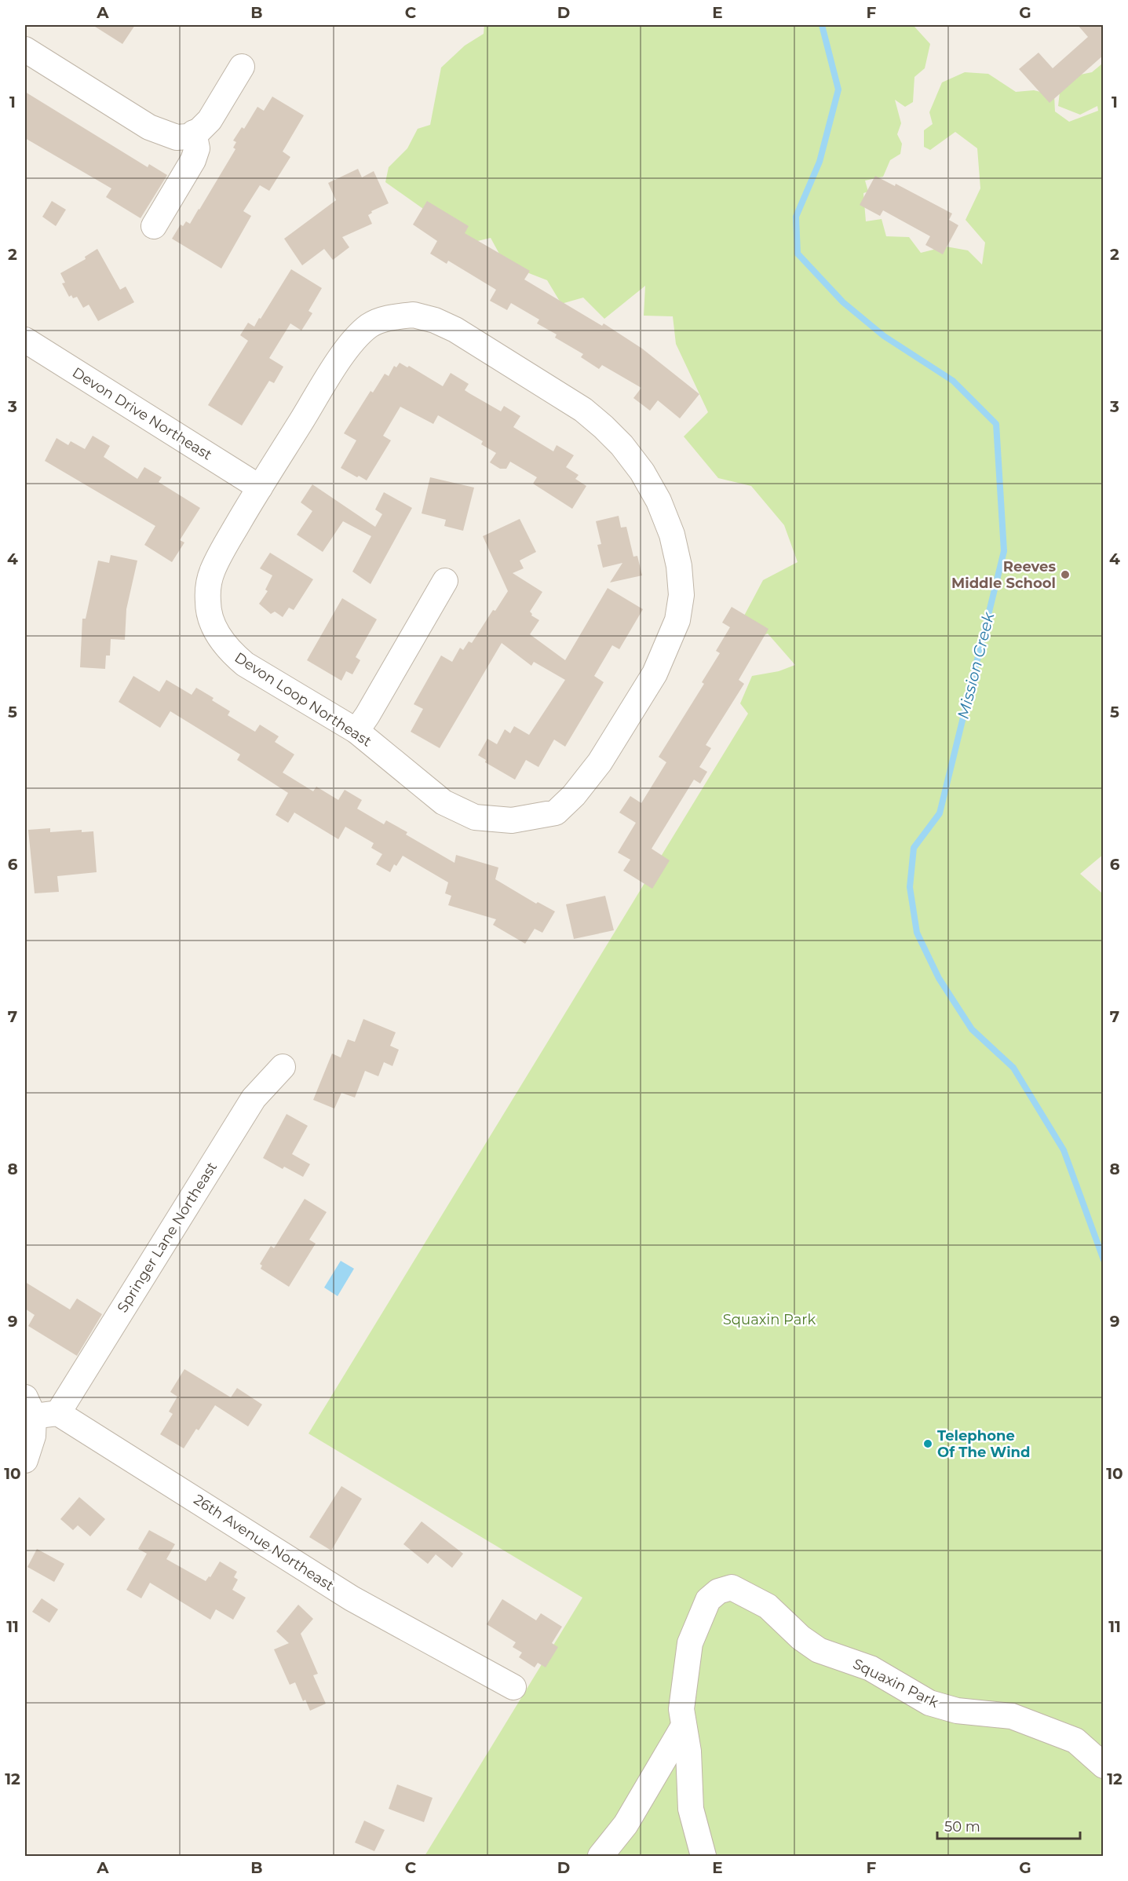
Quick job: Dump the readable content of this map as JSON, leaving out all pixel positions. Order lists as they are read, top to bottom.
{
  "streets": {
    "street": [
      "Devon Drive Northeast",
      "Devon Loop Northeast",
      "Springer Lane Northeast",
      "26th Avenue Northeast",
      "Squaxin Park"
    ]
  },
  "crossings": [
    ["Devon Drive Northeast", "Devon Loop Northeast"],
    ["Springer Lane Northeast", "26th Avenue Northeast"]
  ],
  "water": ["Mission Creek"],
  "parks": ["Squaxin Park"],
  "places": ["Reeves Middle School", "Telephone Of The Wind"],
  "scale_bar": "50 m",
  "grid": {
    "columns": [
      "A",
      "B",
      "C",
      "D",
      "E",
      "F",
      "G"
    ],
    "rows": [
      "1",
      "2",
      "3",
      "4",
      "5",
      "6",
      "7",
      "8",
      "9",
      "10",
      "11",
      "12"
    ]
  }
}
